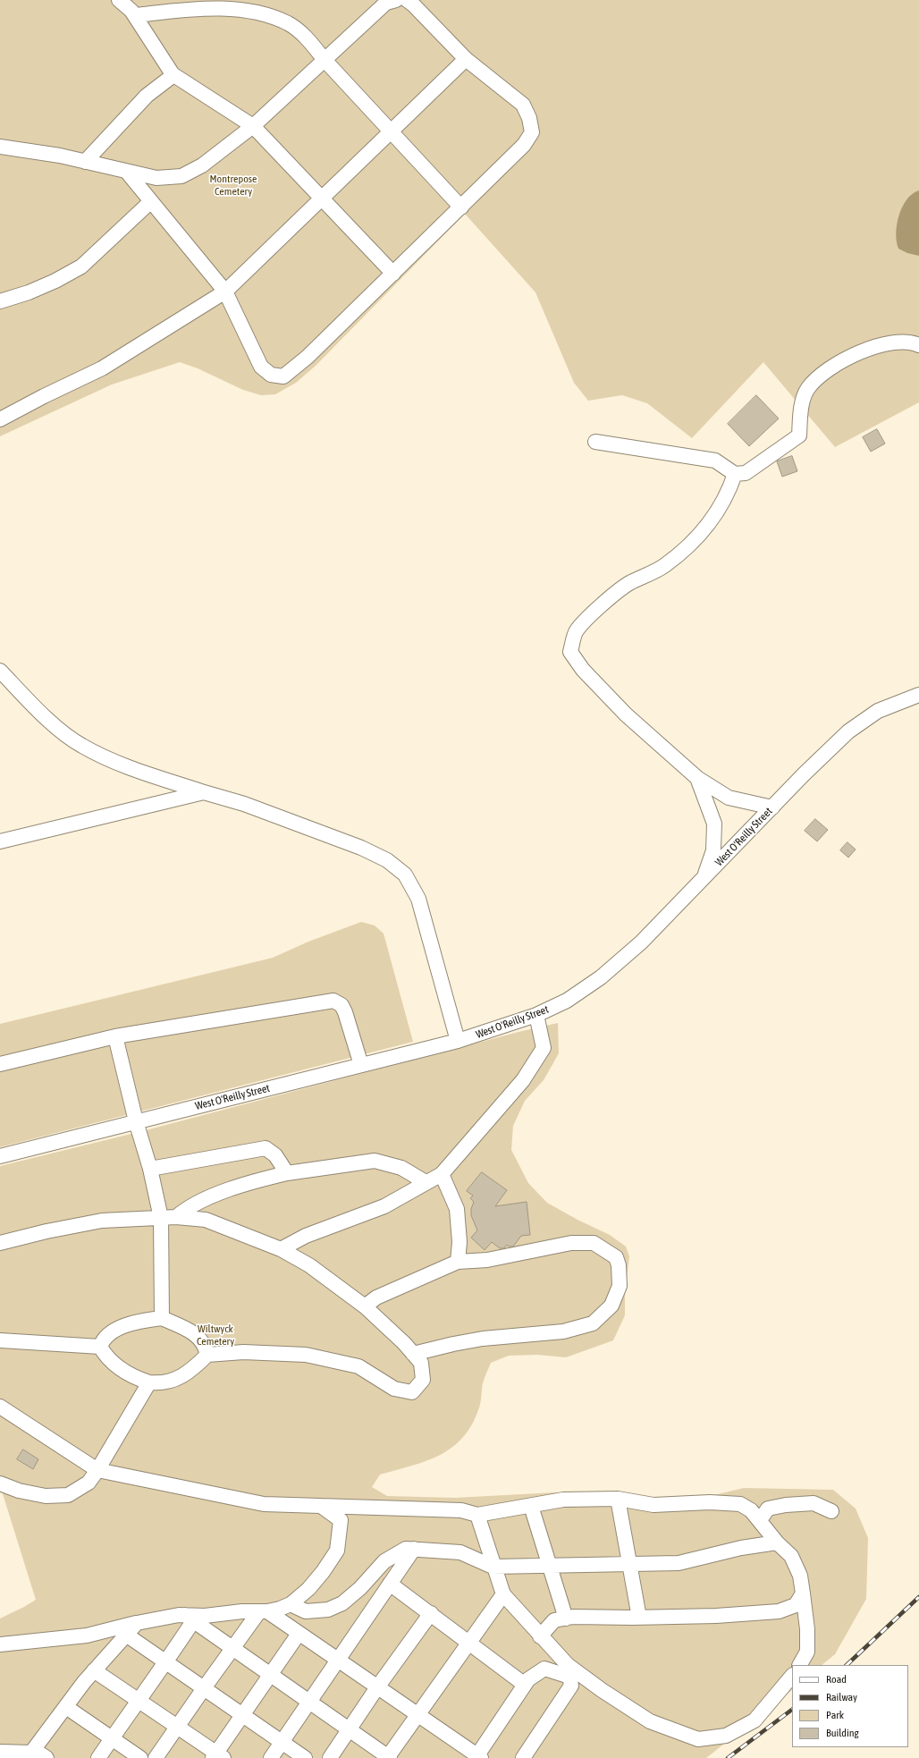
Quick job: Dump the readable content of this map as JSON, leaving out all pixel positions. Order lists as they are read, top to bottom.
{
  "streets": {
    "street": ["West O'Reilly Street"]
  },
  "parks": ["Montrepose Cemetery", "Wiltwyck Cemetery"],
  "legend": [
    "Road",
    "Railway",
    "Park",
    "Building"
  ]
}
